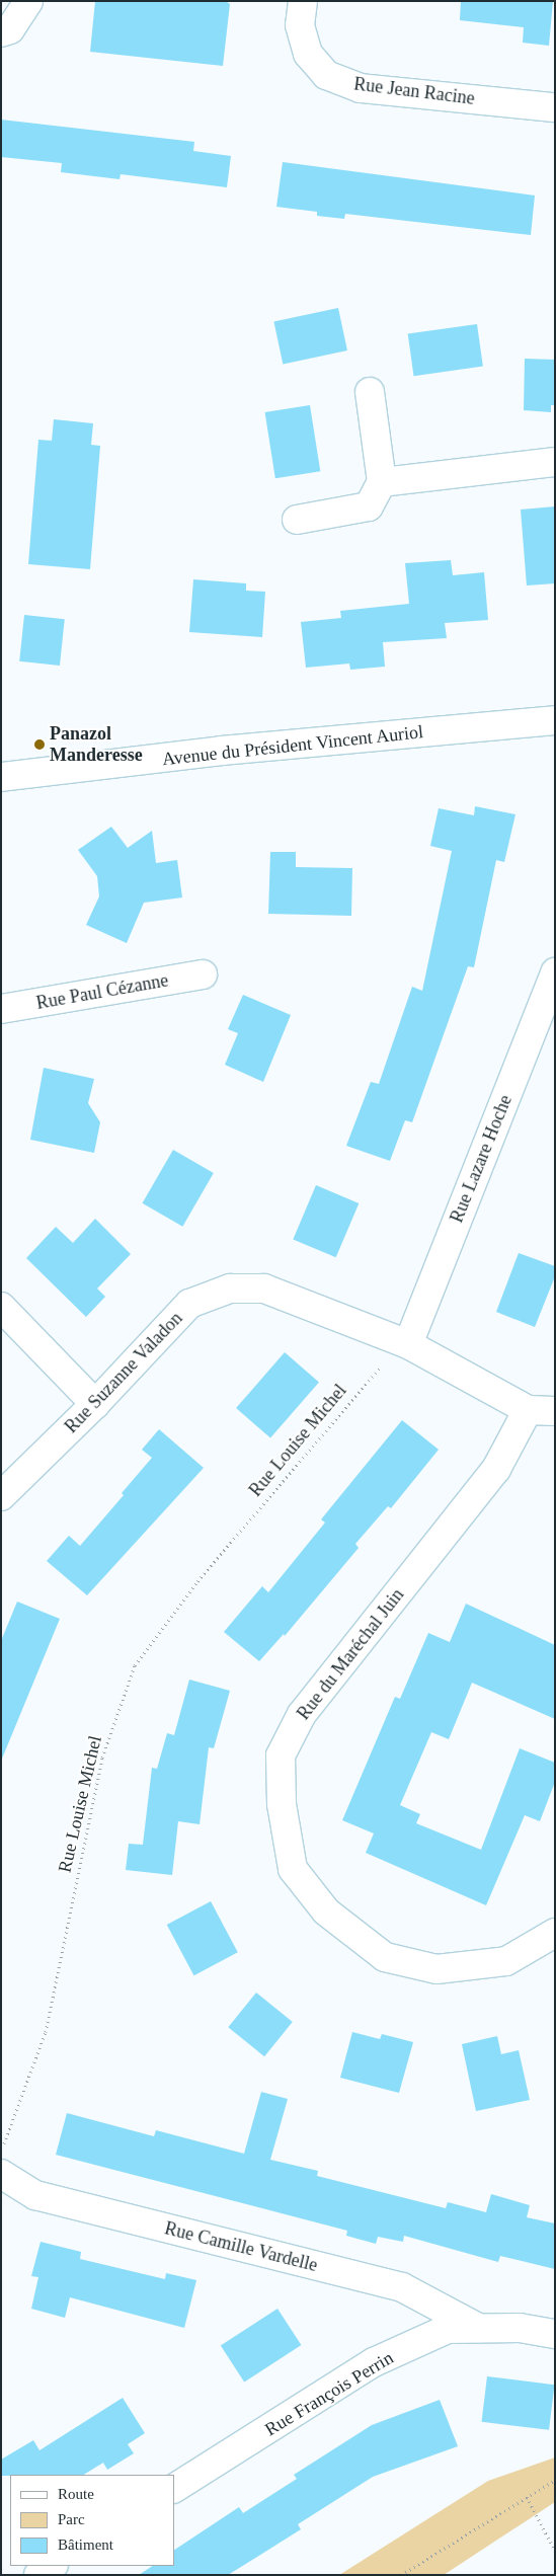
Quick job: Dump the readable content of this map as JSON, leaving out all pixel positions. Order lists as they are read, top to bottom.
{
  "streets": {
    "street": [
      "Rue Jean Racine",
      "Avenue du Président Vincent Auriol",
      "Rue Paul Cézanne",
      "Rue Lazare Hoche",
      "Rue Suzanne Valadon",
      "Rue du Maréchal Juin",
      "Rue Camille Vardelle",
      "Rue François Perrin"
    ],
    "path": ["Rue Louise Michel"]
  },
  "crossings": [
    ["Rue Lazare Hoche", "Rue Suzanne Valadon"],
    ["Rue Lazare Hoche", "Rue Louise Michel"],
    ["Rue Suzanne Valadon", "Rue Louise Michel"],
    ["Rue Camille Vardelle", "Rue François Perrin"]
  ],
  "places": ["Panazol Manderesse"],
  "legend": ["Route", "Parc", "Bâtiment"]
}
